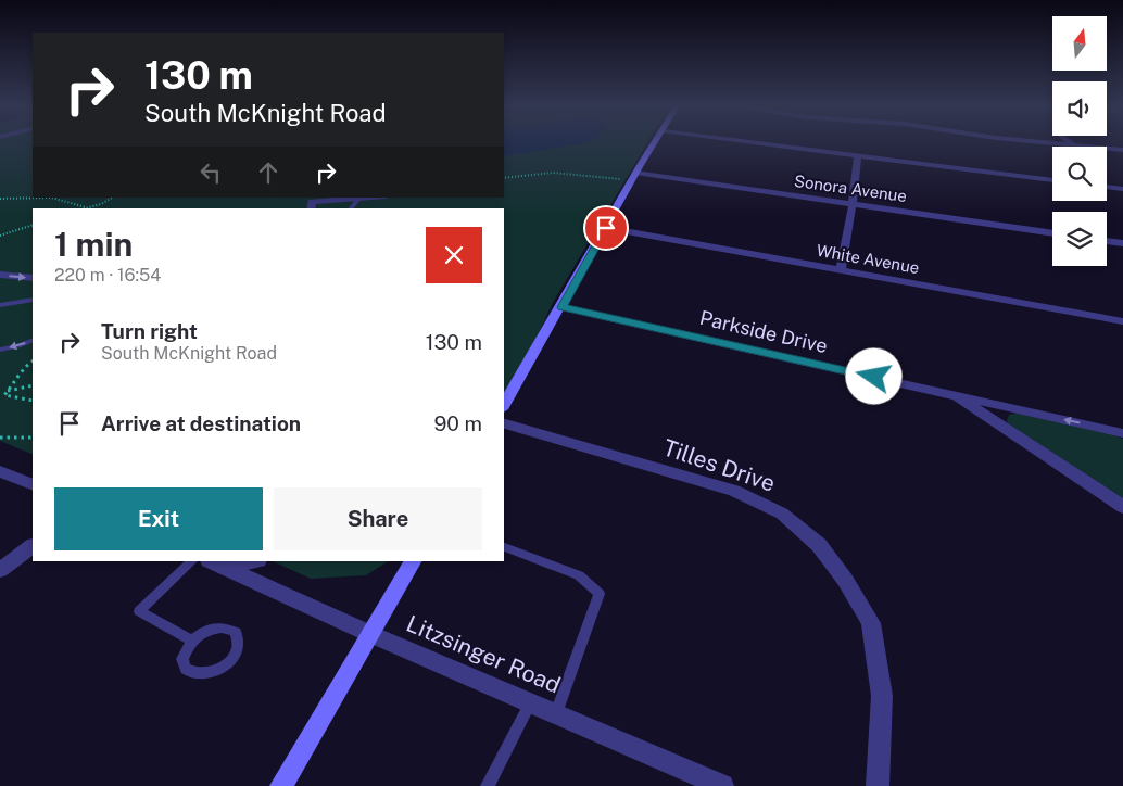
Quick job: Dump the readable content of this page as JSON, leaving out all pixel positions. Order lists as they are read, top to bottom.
{
  "streets": {
    "street": [
      "Sonora Avenue",
      "White Avenue",
      "Parkside Drive",
      "Tilles Drive",
      "Litzsinger Road"
    ]
  },
  "north": "top",
  "page": {
    "turn": ["130 m", "South McKnight Road"],
    "heading": ["1 min", "220 m · 16:54"],
    "list": [
      {
        "name": "Turn right",
        "note": "South McKnight Road",
        "value": "130 m"
      },
      {
        "name": "Arrive at destination",
        "value": "90 m"
      }
    ],
    "buttons": ["Exit", "Share"]
  }
}
